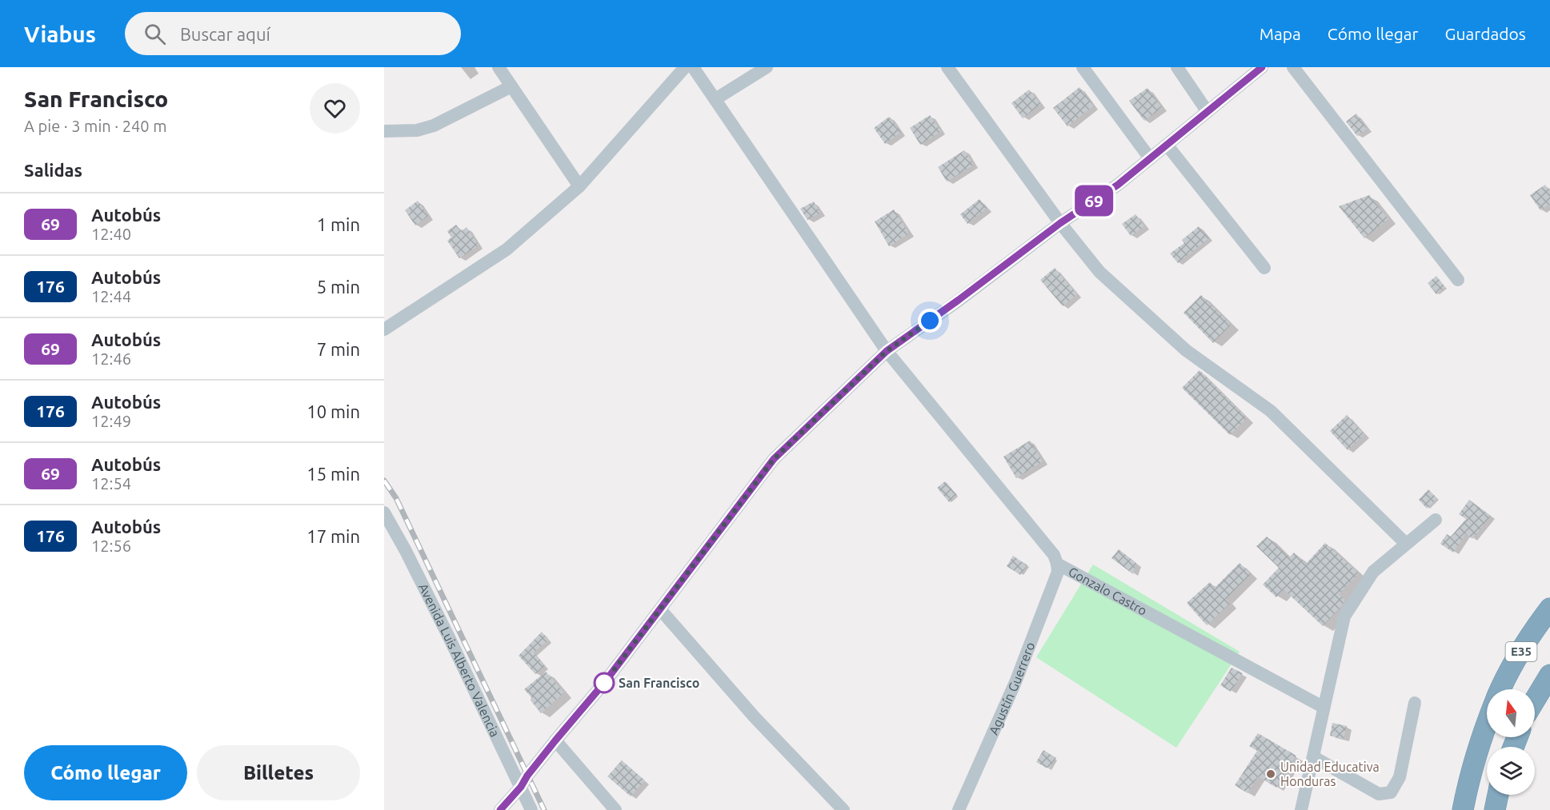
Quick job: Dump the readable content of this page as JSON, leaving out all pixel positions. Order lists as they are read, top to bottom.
{
  "streets": {
    "highway": ["E35"],
    "street": ["Gonzalo Castro", "Avenida Luis Alberto Valencia", "Agustín Guerrero"]
  },
  "crossings": [
    ["Gonzalo Castro", "Agustín Guerrero"]
  ],
  "places": ["San Francisco", "Unidad Educativa Honduras"],
  "lines": ["bus line 69"],
  "north": "top",
  "page": {
    "header": "Viabus",
    "search": "Buscar aquí",
    "nav": ["Mapa", "Cómo llegar", "Guardados"],
    "heading": [
      ["San Francisco", "A pie · 3 min · 240 m"],
      "Salidas"
    ],
    "on_map": "69",
    "list": [
      {
        "mark": "69",
        "name": "Autobús",
        "note": "12:40",
        "value": "1 min"
      },
      {
        "mark": "176",
        "name": "Autobús",
        "note": "12:44",
        "value": "5 min"
      },
      {
        "mark": "69",
        "name": "Autobús",
        "note": "12:46",
        "value": "7 min"
      },
      {
        "mark": "176",
        "name": "Autobús",
        "note": "12:49",
        "value": "10 min"
      },
      {
        "mark": "69",
        "name": "Autobús",
        "note": "12:54",
        "value": "15 min"
      },
      {
        "mark": "176",
        "name": "Autobús",
        "note": "12:56",
        "value": "17 min"
      }
    ],
    "buttons": ["Cómo llegar", "Billetes"]
  }
}
